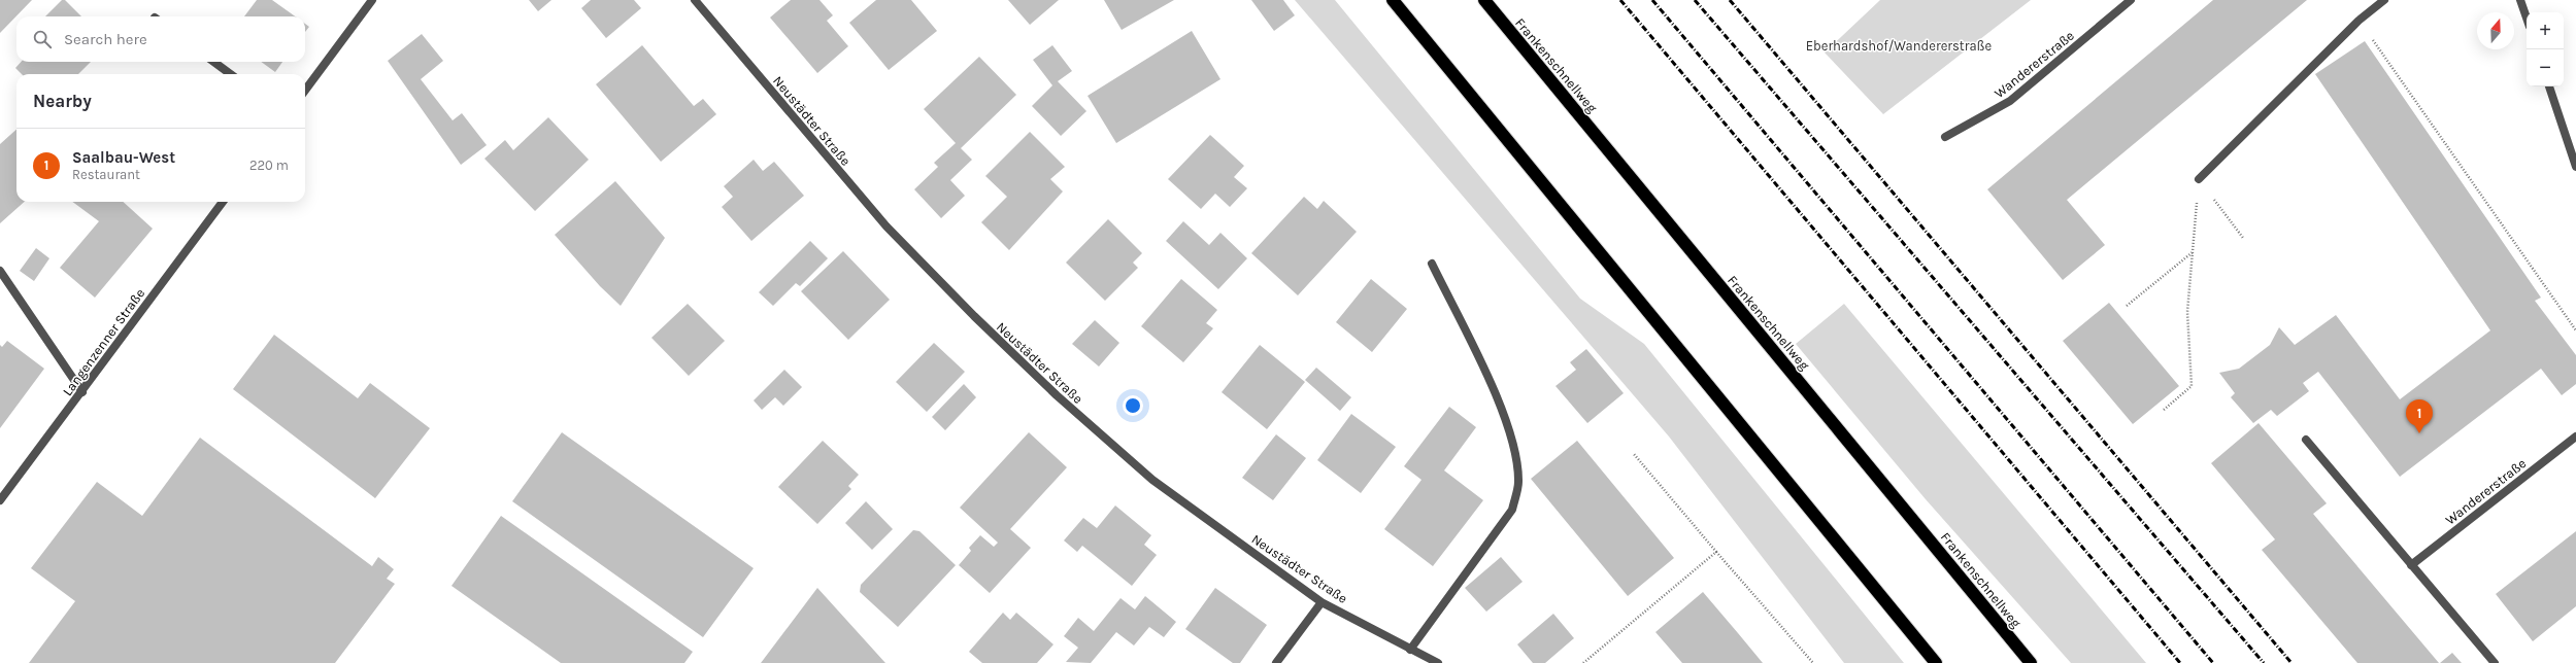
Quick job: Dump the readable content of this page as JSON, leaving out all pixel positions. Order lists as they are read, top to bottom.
{
  "streets": {
    "highway": ["Frankenschnellweg"],
    "street": ["Wandererstraße", "Neustädter Straße", "Langenzenner Straße"]
  },
  "parks": ["Eberhardshof/Wandererstraße"],
  "north": "top",
  "page": {
    "map_buttons": ["+", "−"],
    "search": "Search here",
    "heading": "Nearby",
    "list": [
      {
        "mark": "1",
        "name": "Saalbau-West",
        "note": "Restaurant",
        "value": "220 m"
      }
    ],
    "pins": "1"
  }
}
